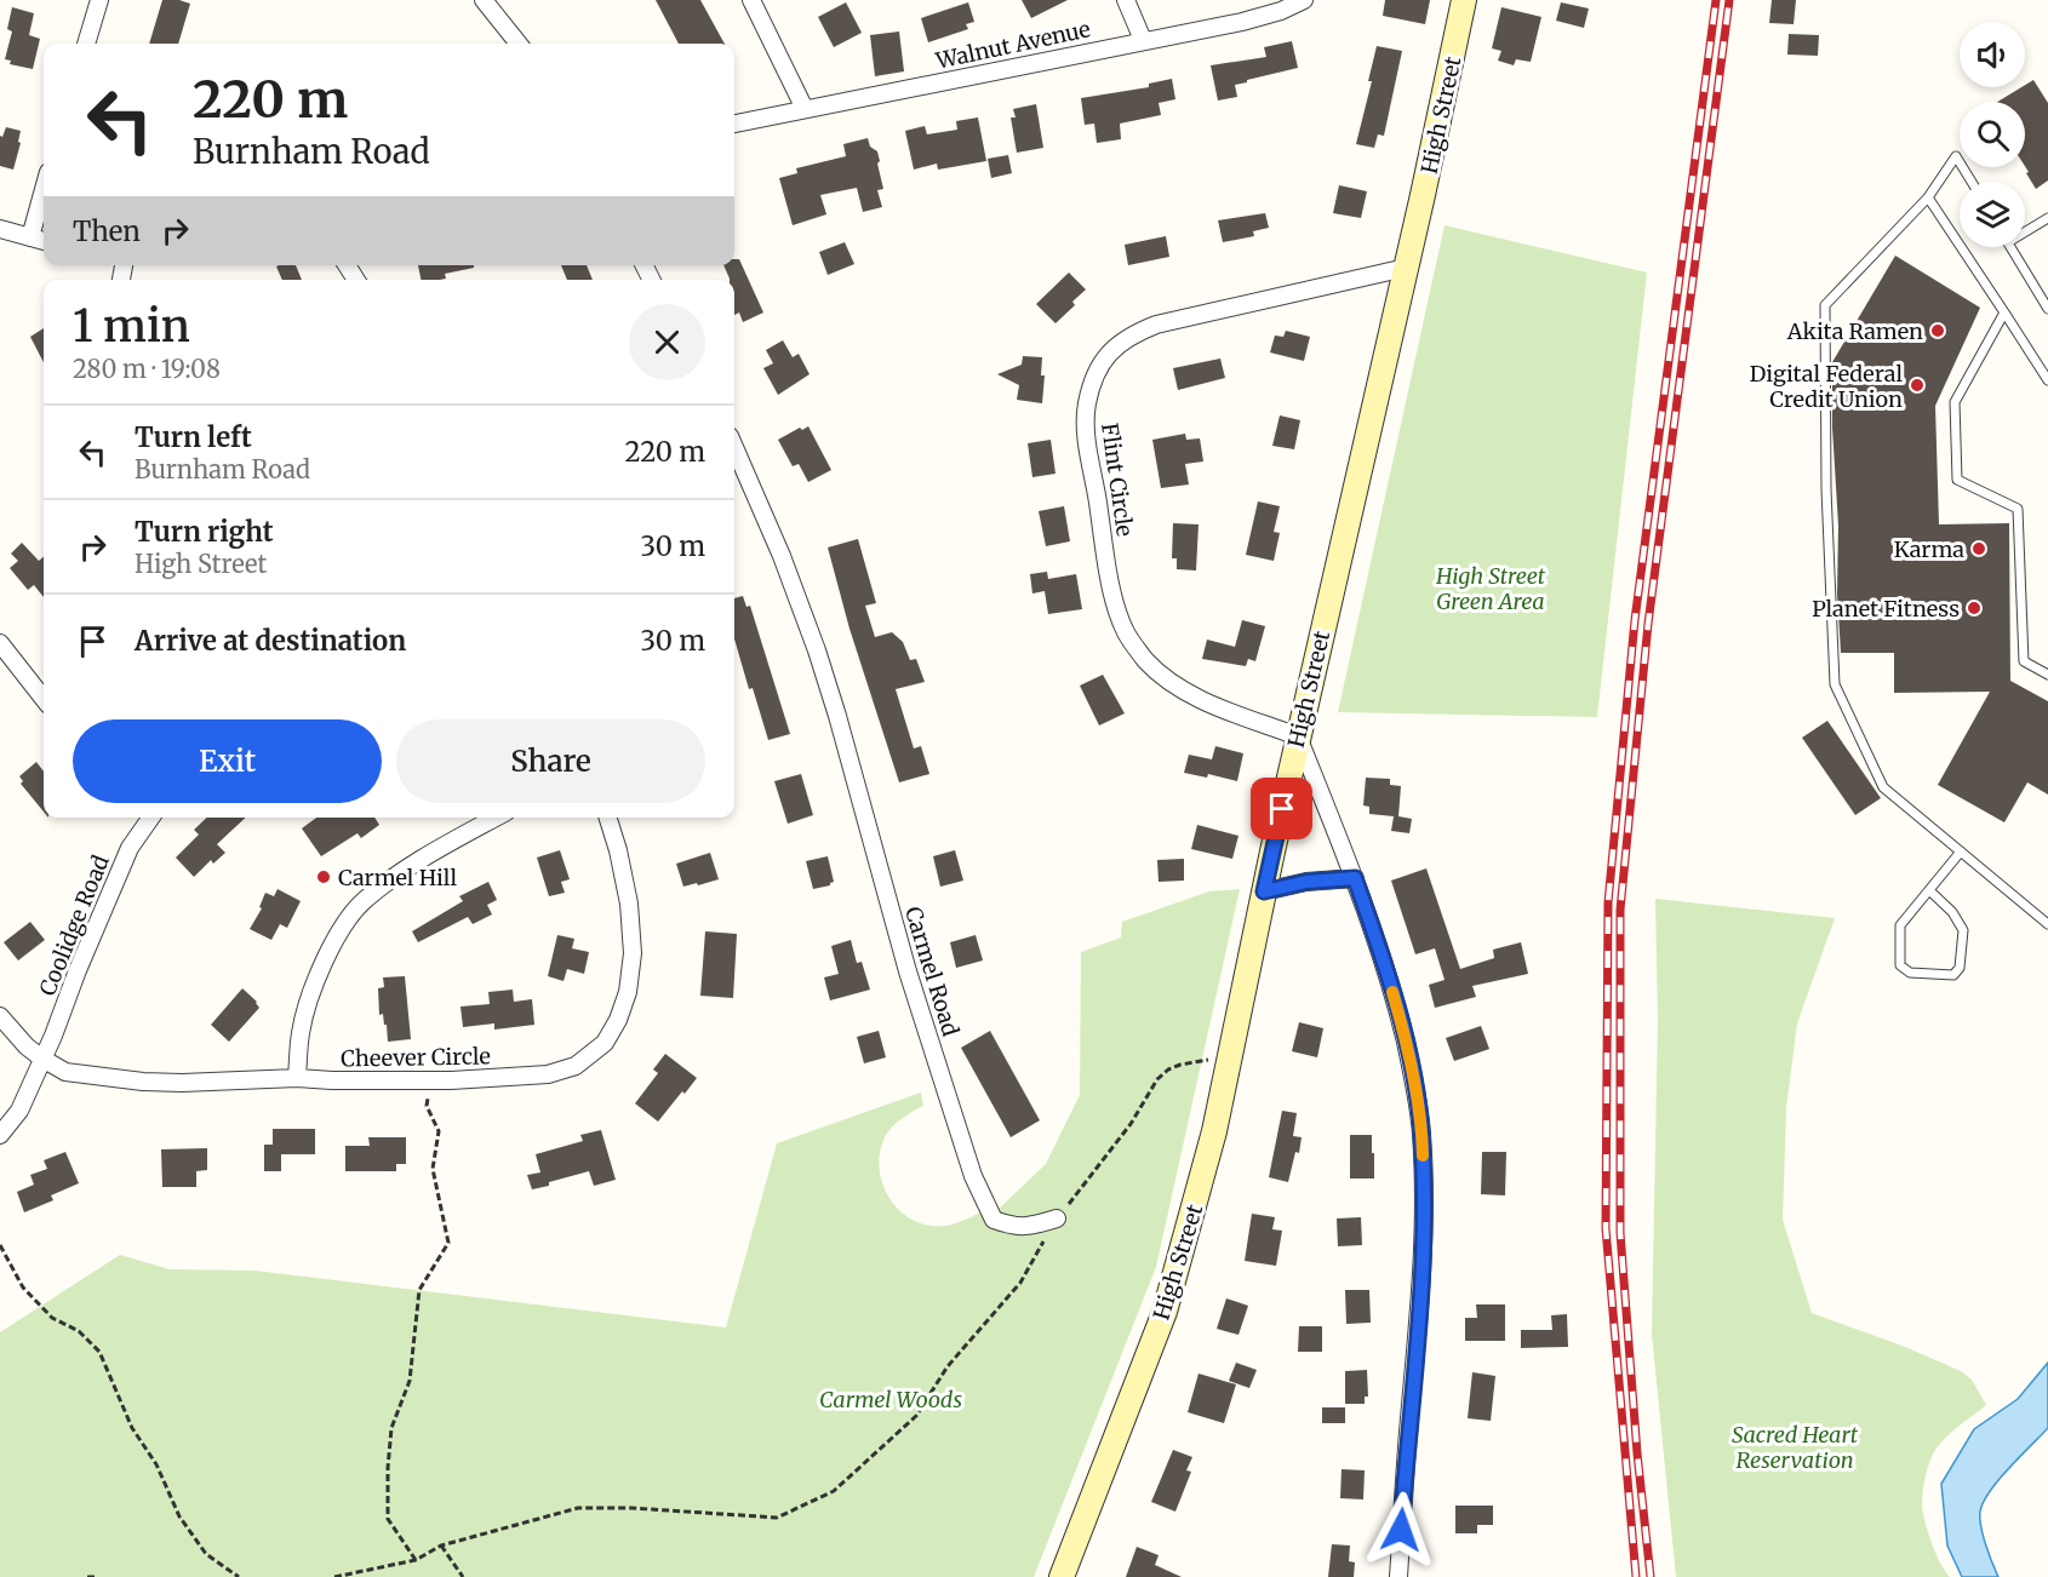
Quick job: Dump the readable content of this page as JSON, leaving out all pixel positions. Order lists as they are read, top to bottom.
{
  "streets": {
    "main road": ["High Street"],
    "street": [
      "Walnut Avenue",
      "Flint Circle",
      "Coolidge Road",
      "Carmel Road",
      "Cheever Circle"
    ]
  },
  "crossings": [
    ["High Street", "Flint Circle"],
    ["Coolidge Road", "Cheever Circle"]
  ],
  "parks": ["High Street Green Area", "Carmel Woods", "Sacred Heart Reservation"],
  "places": [
    "Akita Ramen",
    "Digital Federal Credit Union",
    "Karma",
    "Planet Fitness",
    "Carmel Hill"
  ],
  "page": {
    "turn": ["220 m", "Burnham Road"],
    "then": "Then",
    "heading": ["1 min", "280 m · 19:08"],
    "list": [
      {
        "name": "Turn left",
        "note": "Burnham Road",
        "value": "220 m"
      },
      {
        "name": "Turn right",
        "note": "High Street",
        "value": "30 m"
      },
      {
        "name": "Arrive at destination",
        "value": "30 m"
      }
    ],
    "buttons": ["Exit", "Share"]
  }
}
